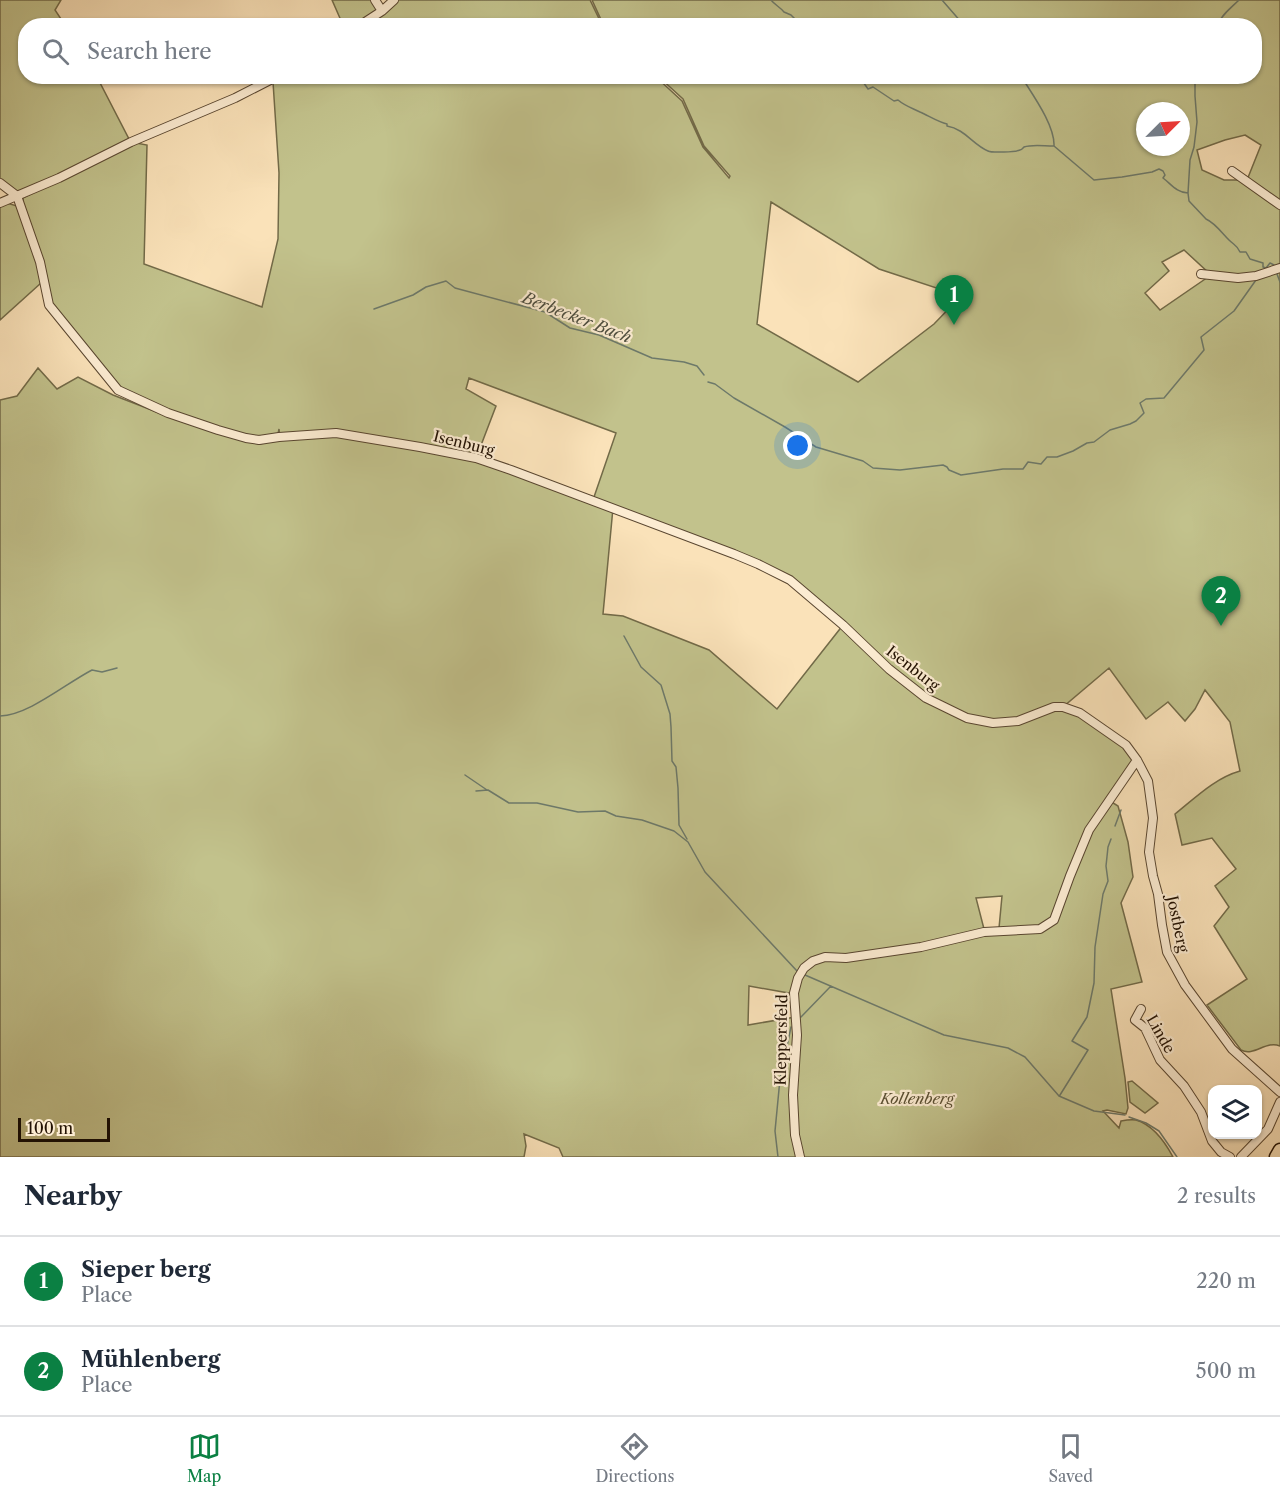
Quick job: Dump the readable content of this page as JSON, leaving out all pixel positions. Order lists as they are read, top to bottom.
{
  "streets": {
    "street": [
      "Isenburg",
      "Jostberg",
      "Linde",
      "Kleppersfeld"
    ]
  },
  "crossings": [
    ["Isenburg", "Jostberg"],
    ["Jostberg", "Kleppersfeld"]
  ],
  "water": ["Berbecker Bach"],
  "parks": ["Kollenberg"],
  "scale_bar": "100 m",
  "north": "top right",
  "page": {
    "search": "Search here",
    "pins": ["1", "2"],
    "scale": "100 m",
    "heading": ["Nearby", "2 results"],
    "list": [
      {
        "mark": "1",
        "name": "Sieper berg",
        "note": "Place",
        "value": "220 m"
      },
      {
        "mark": "2",
        "name": "Mühlenberg",
        "note": "Place",
        "value": "500 m"
      }
    ],
    "nav": ["Map", "Directions", "Saved"]
  }
}
